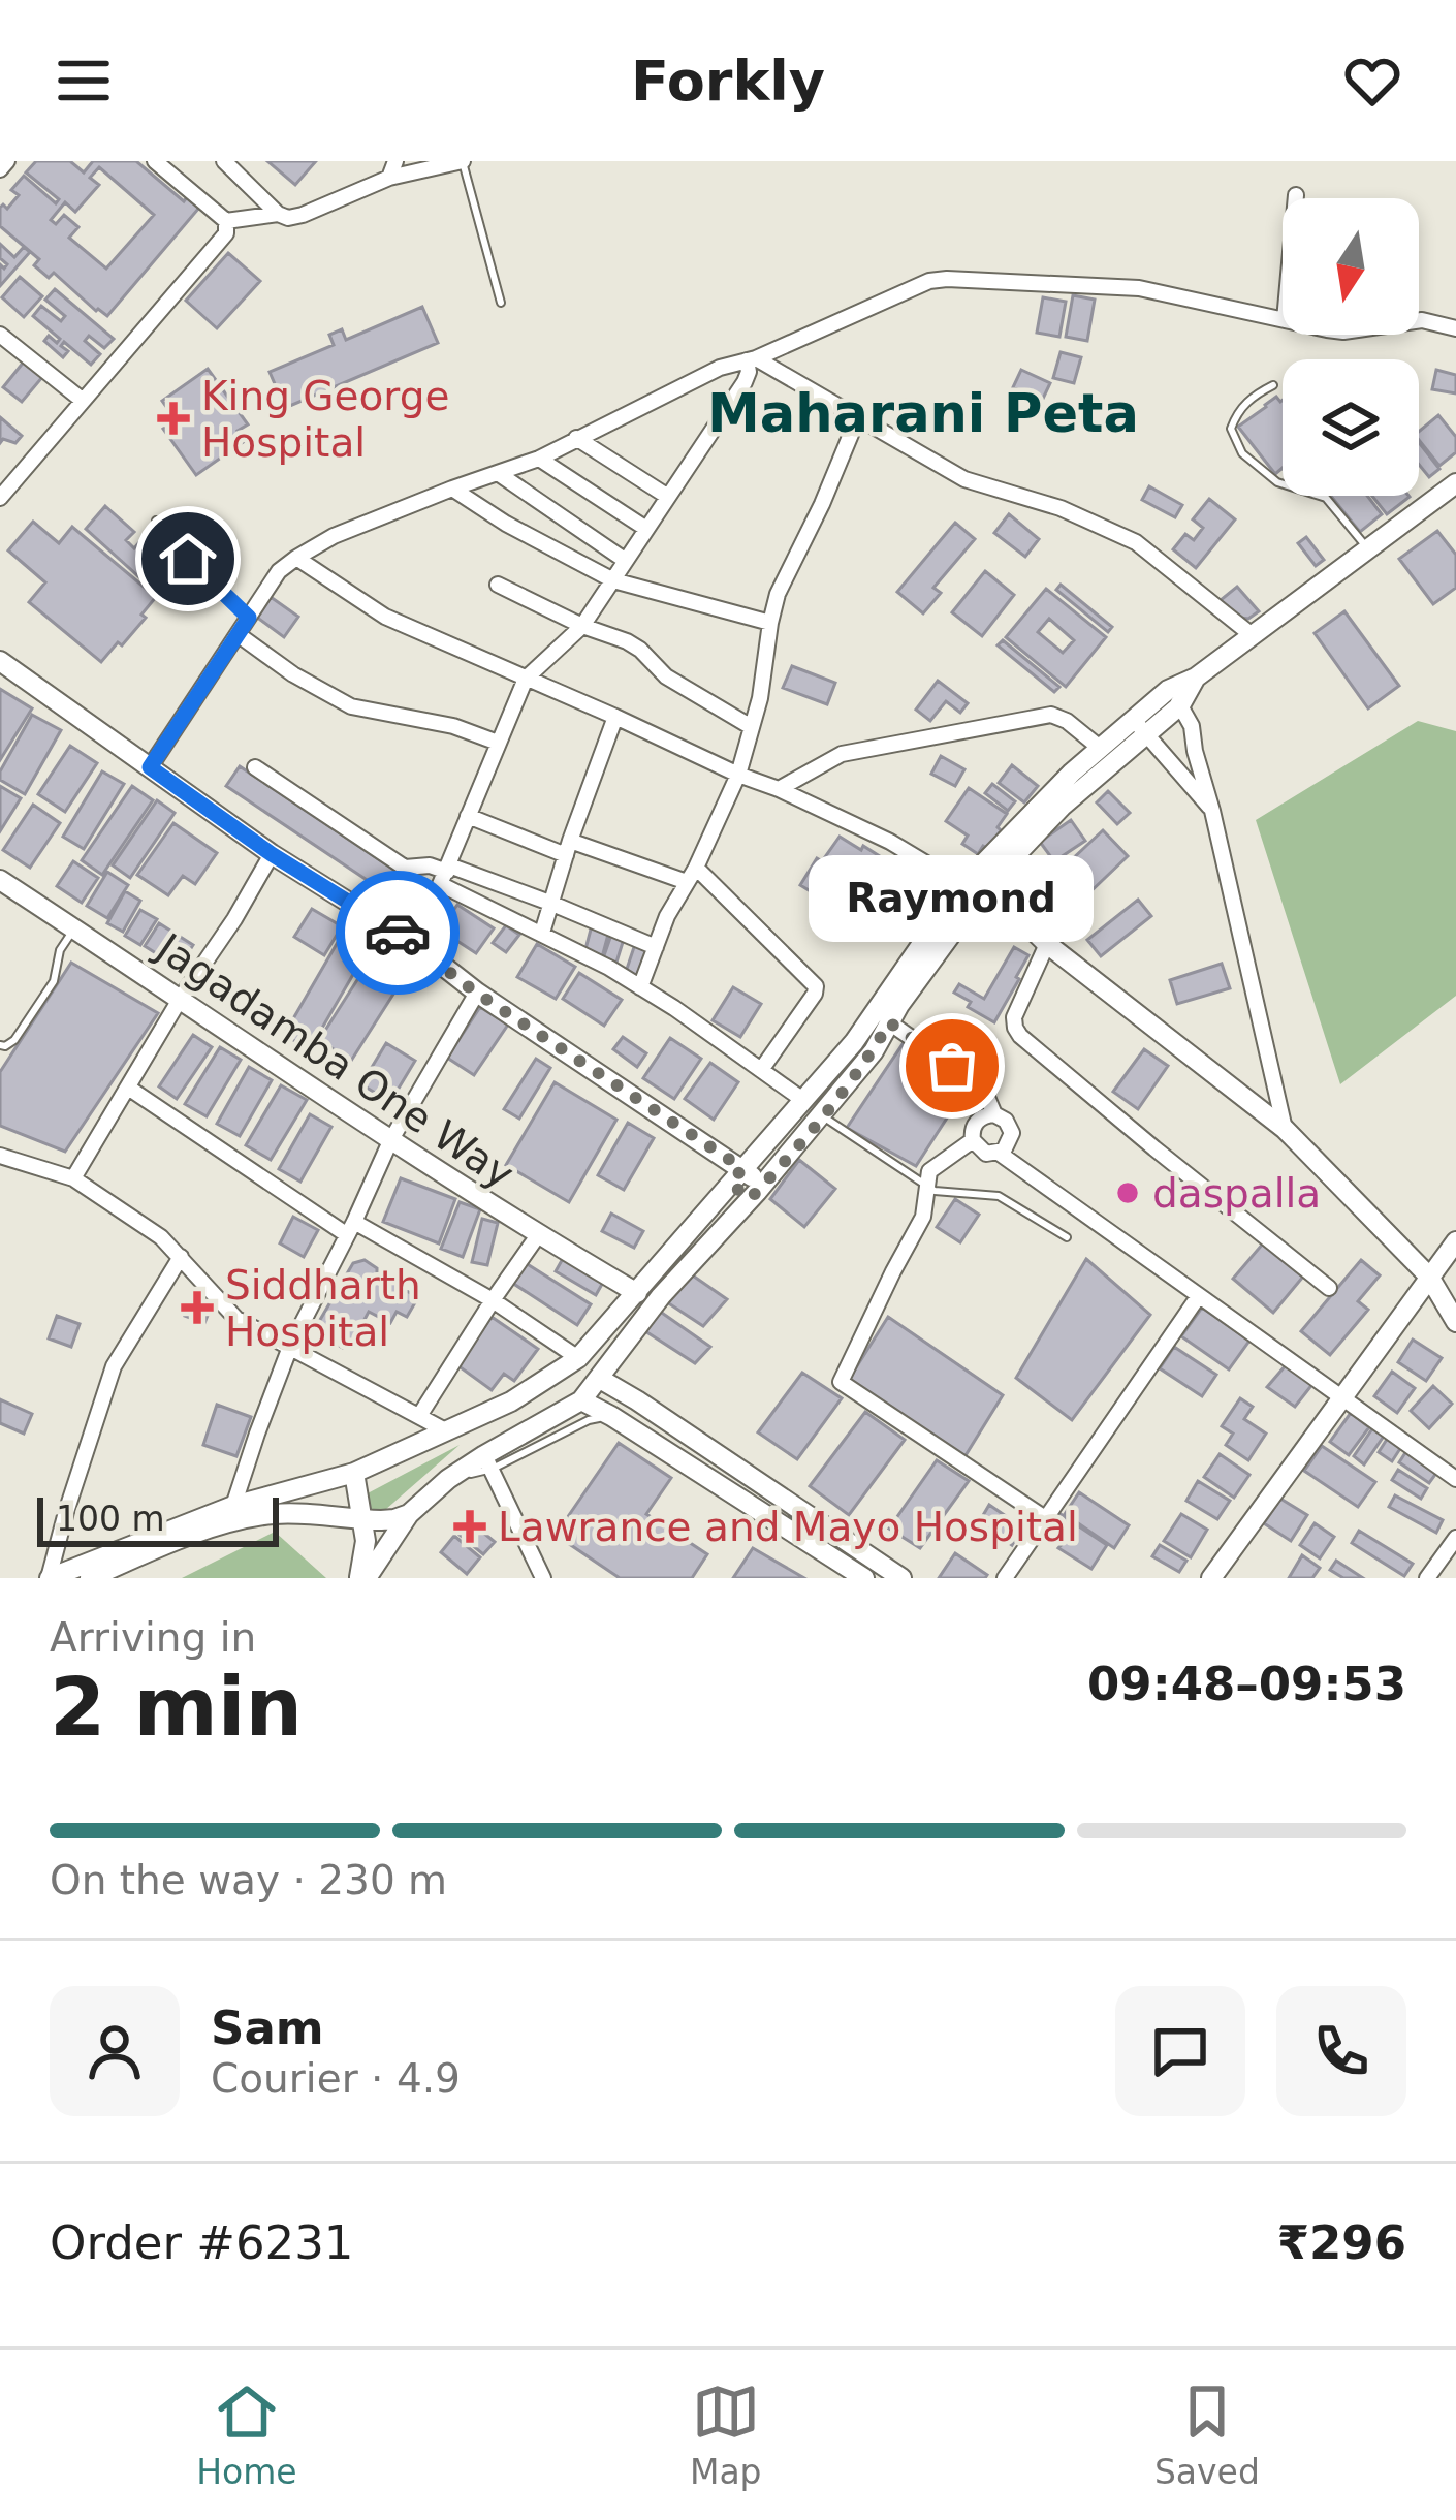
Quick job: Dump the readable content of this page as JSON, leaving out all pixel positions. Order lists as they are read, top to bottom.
{
  "streets": {
    "main road": ["Jagadamba One Way"]
  },
  "districts": ["Maharani Peta"],
  "places": {
    "health": ["King George Hospital", "Siddharth Hospital", "Lawrance and Mayo Hospital"],
    "other": ["Raymond", "daspalla"]
  },
  "scale_bar": "100 m",
  "north": "bottom",
  "page": {
    "header": "Forkly",
    "bubble": "Raymond",
    "scale": "100 m",
    "heading": ["2 min", "Arriving in", "09:48–09:53"],
    "panel": [
      "Sam",
      "Courier · 4.9",
      "Order #6231",
      "₹296"
    ],
    "bar": "On the way · 230 m",
    "tabs": ["Home", "Map", "Saved"]
  }
}
